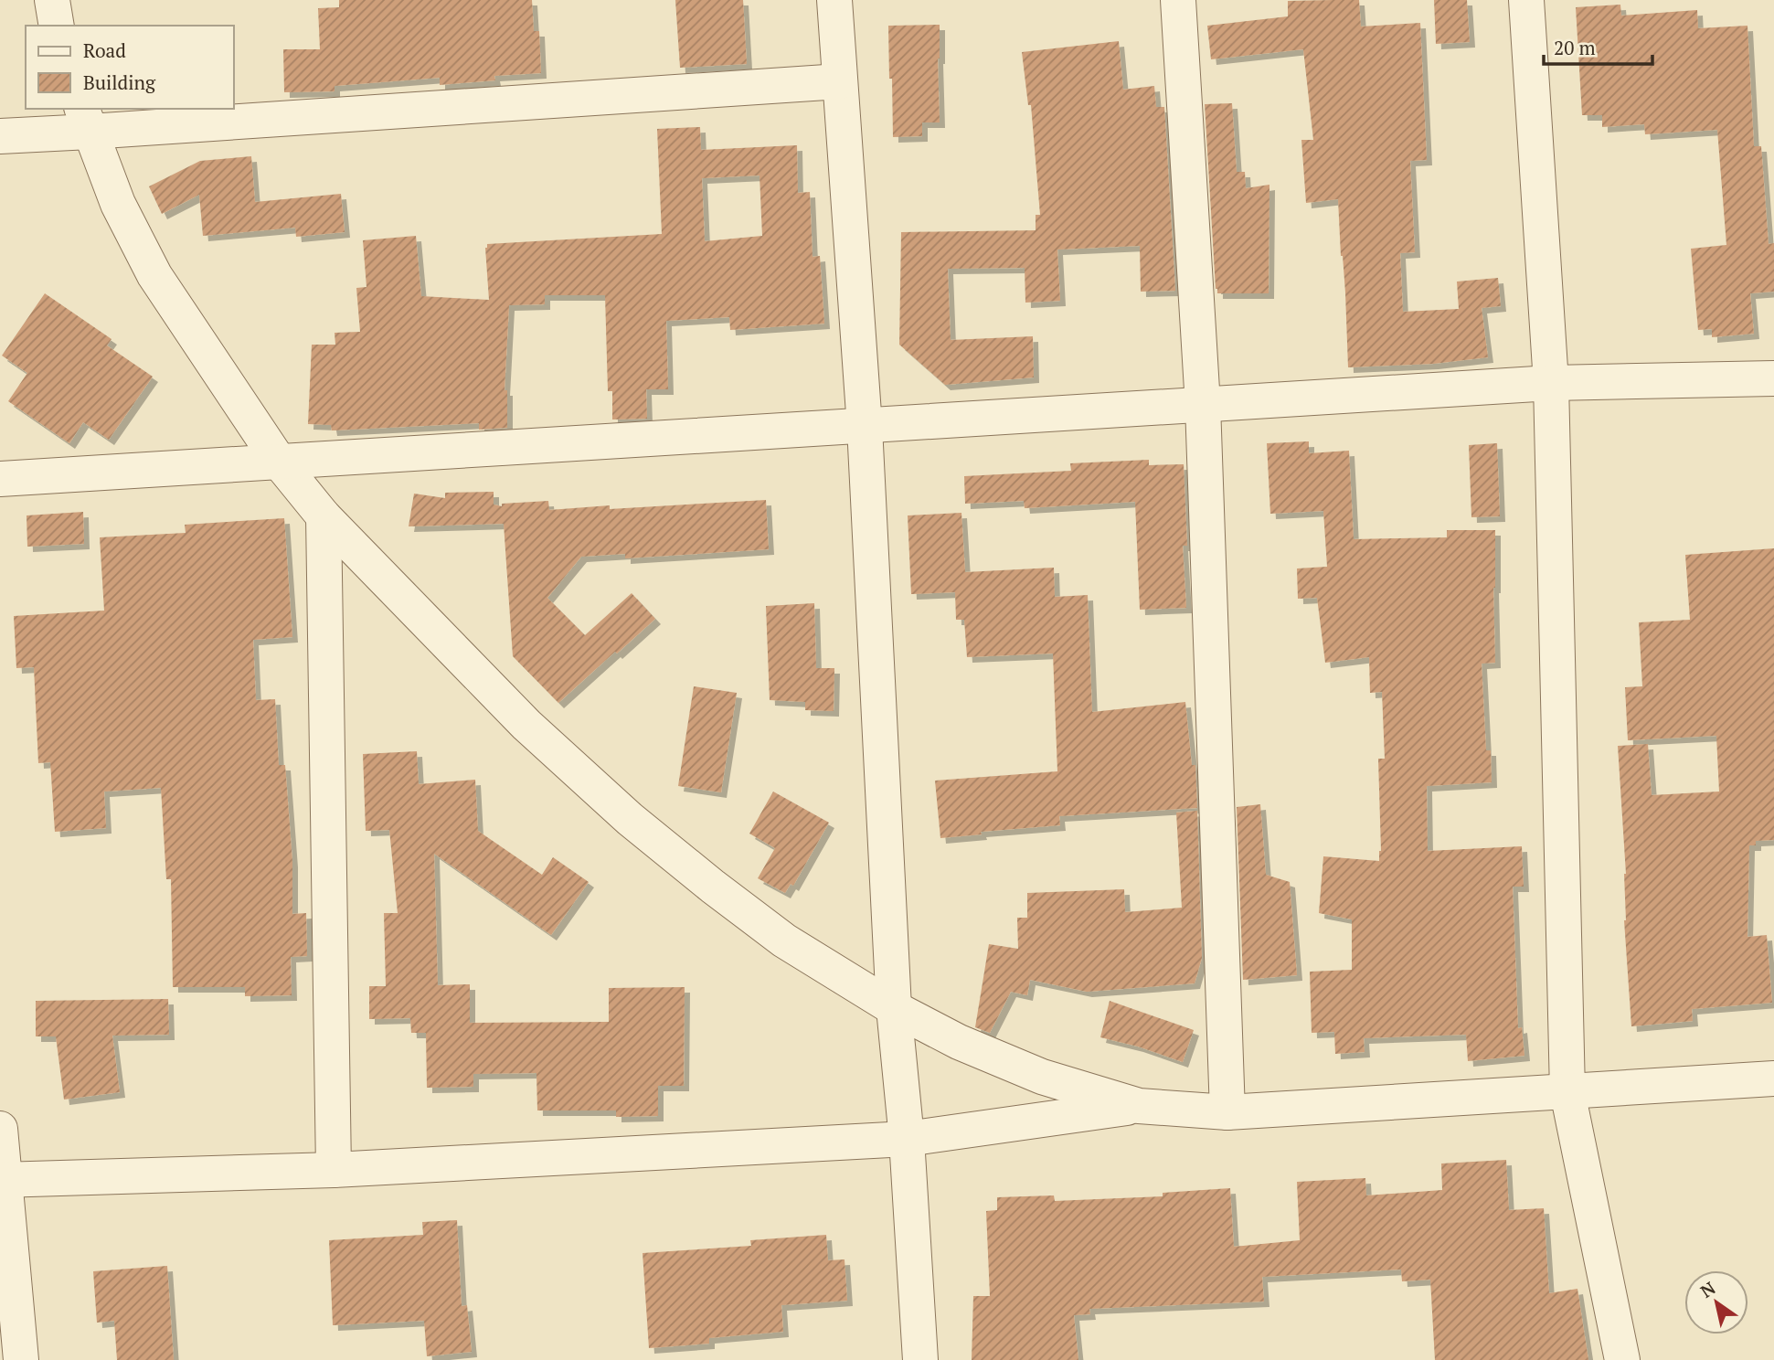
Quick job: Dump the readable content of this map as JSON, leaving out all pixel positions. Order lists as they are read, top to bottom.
{
  "legend": ["Road", "Building"],
  "scale_bar": "20 m",
  "north": "top left"
}
